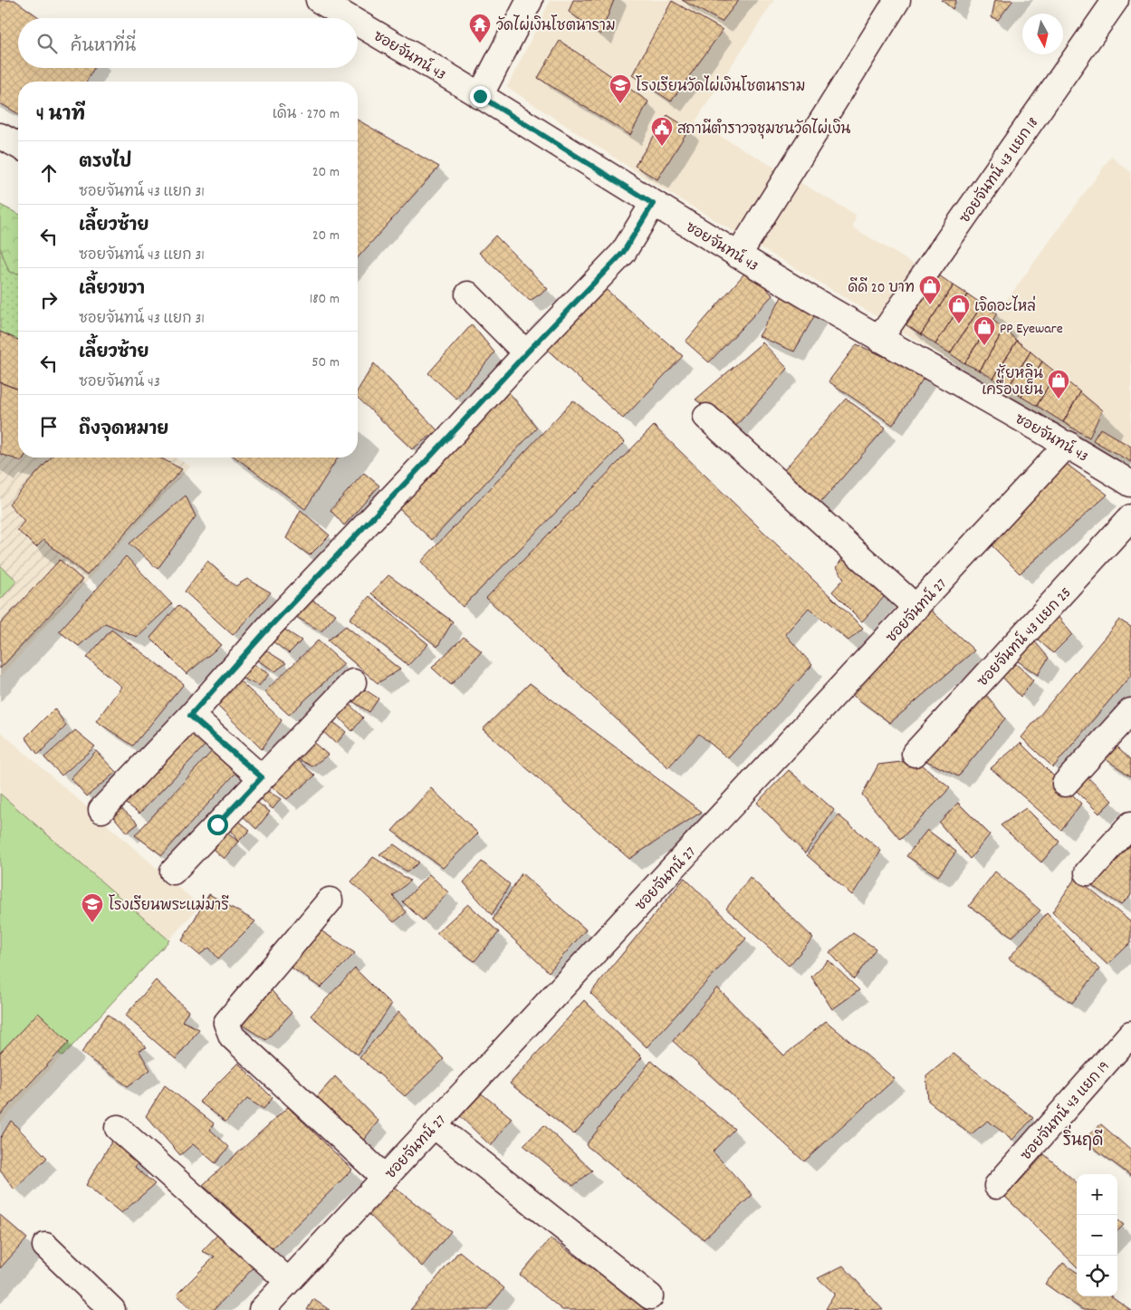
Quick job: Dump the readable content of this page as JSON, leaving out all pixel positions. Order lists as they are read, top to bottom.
{
  "streets": {
    "street": [
      "ซอยจันทน์ 43",
      "ซอยจันทน์ 43 แยก 18",
      "ซอยจันทน์ 27",
      "ซอยจันทน์ 43 แยก 25",
      "ซอยจันทน์ 43 แยก 19"
    ]
  },
  "crossings": [
    ["ซอยจันทน์ 43", "ซอยจันทน์ 43 แยก 18"],
    ["ซอยจันทน์ 43", "ซอยจันทน์ 27"]
  ],
  "districts": ["ริ่นฤดี"],
  "places": {
    "temple": ["วัดไผ่เงินโชตนาราม"],
    "school or university": ["โรงเรียนวัดไผ่เงินโชตนาราม", "โรงเรียนพระแม่มารี"],
    "public building": ["สถานีตำราวจชุมชนวัดไผ่เงิน"],
    "shop": [
      "ดีดี 20 บาท",
      "เจิดอะไหล่",
      "PP Eyeware",
      "ชัยหลิน เครื่องเย็น"
    ]
  },
  "north": "bottom",
  "page": {
    "search": "ค้นหาที่นี่",
    "heading": ["4 นาที", "เดิน · 270 m"],
    "list": [
      ["ตรงไป", "ซอยจันทน์ 43 แยก 31", "20 m"],
      ["เลี้ยวซ้าย", "ซอยจันทน์ 43 แยก 31", "20 m"],
      ["เลี้ยวขวา", "ซอยจันทน์ 43 แยก 31", "180 m"],
      ["เลี้ยวซ้าย", "ซอยจันทน์ 43", "50 m"],
      "ถึงจุดหมาย"
    ],
    "map_buttons": ["+", "−"]
  }
}
